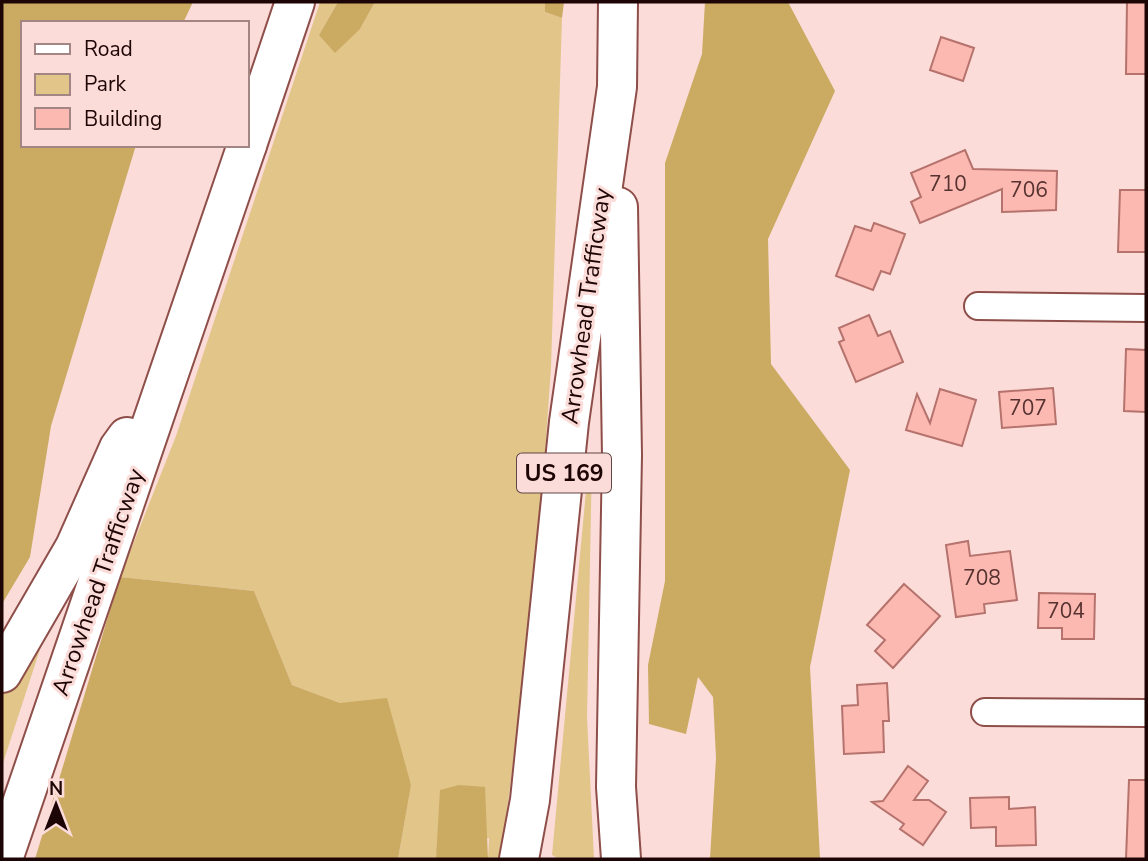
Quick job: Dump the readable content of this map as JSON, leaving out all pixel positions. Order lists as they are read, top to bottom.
{
  "streets": {
    "highway": ["Arrowhead Trafficway", "US 169"]
  },
  "house_numbers": [
    "710",
    "706",
    "707",
    "708",
    "704"
  ],
  "legend": ["Road", "Park", "Building"],
  "north": "top"
}
